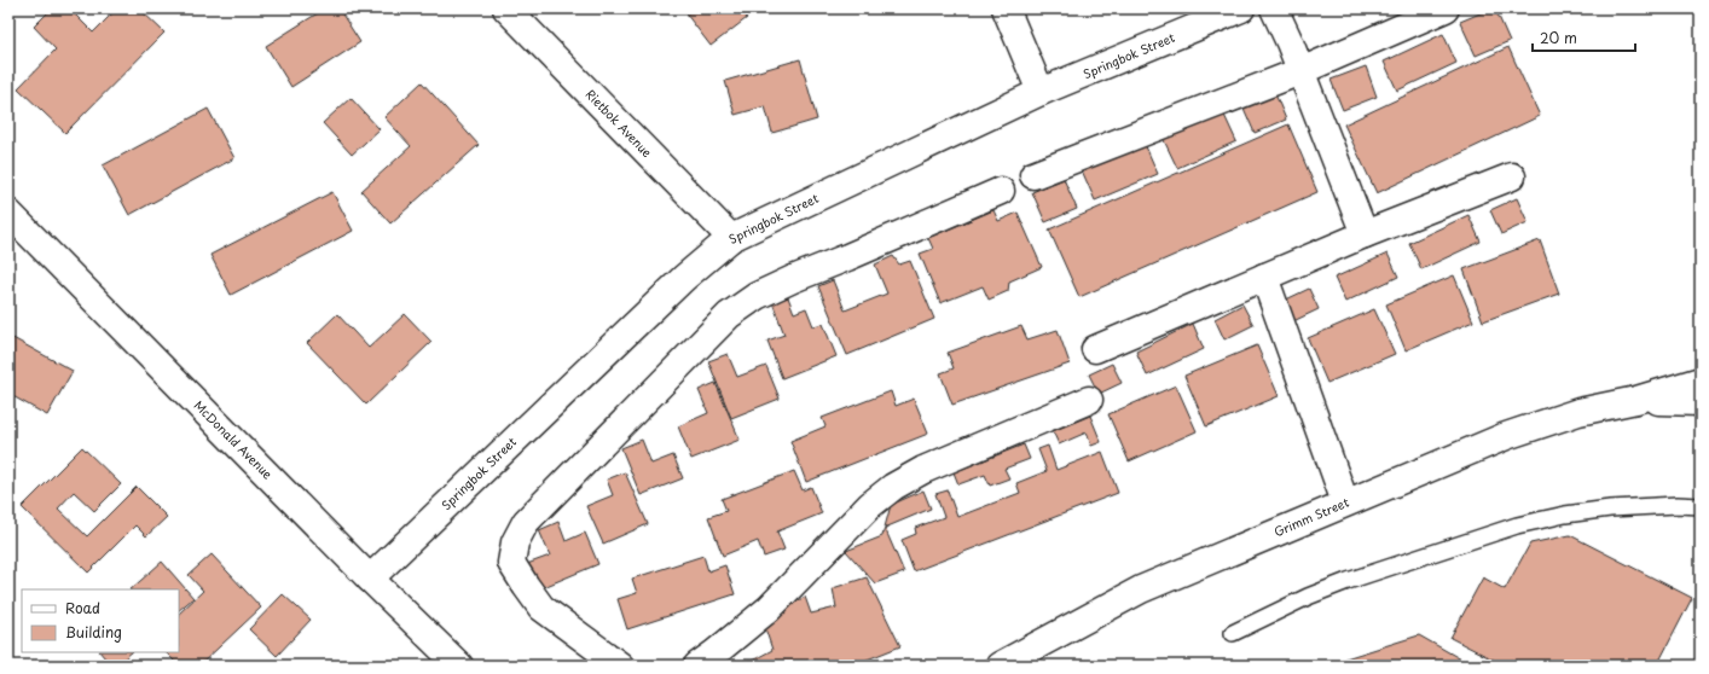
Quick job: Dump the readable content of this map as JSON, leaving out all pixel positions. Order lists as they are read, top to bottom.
{
  "streets": {
    "street": [
      "Springbok Street",
      "Rietbok Avenue",
      "McDonald Avenue",
      "Grimm Street"
    ]
  },
  "crossings": [
    ["Springbok Street", "Rietbok Avenue"],
    ["Springbok Street", "McDonald Avenue"]
  ],
  "legend": ["Road", "Building"],
  "scale_bar": "20 m"
}
